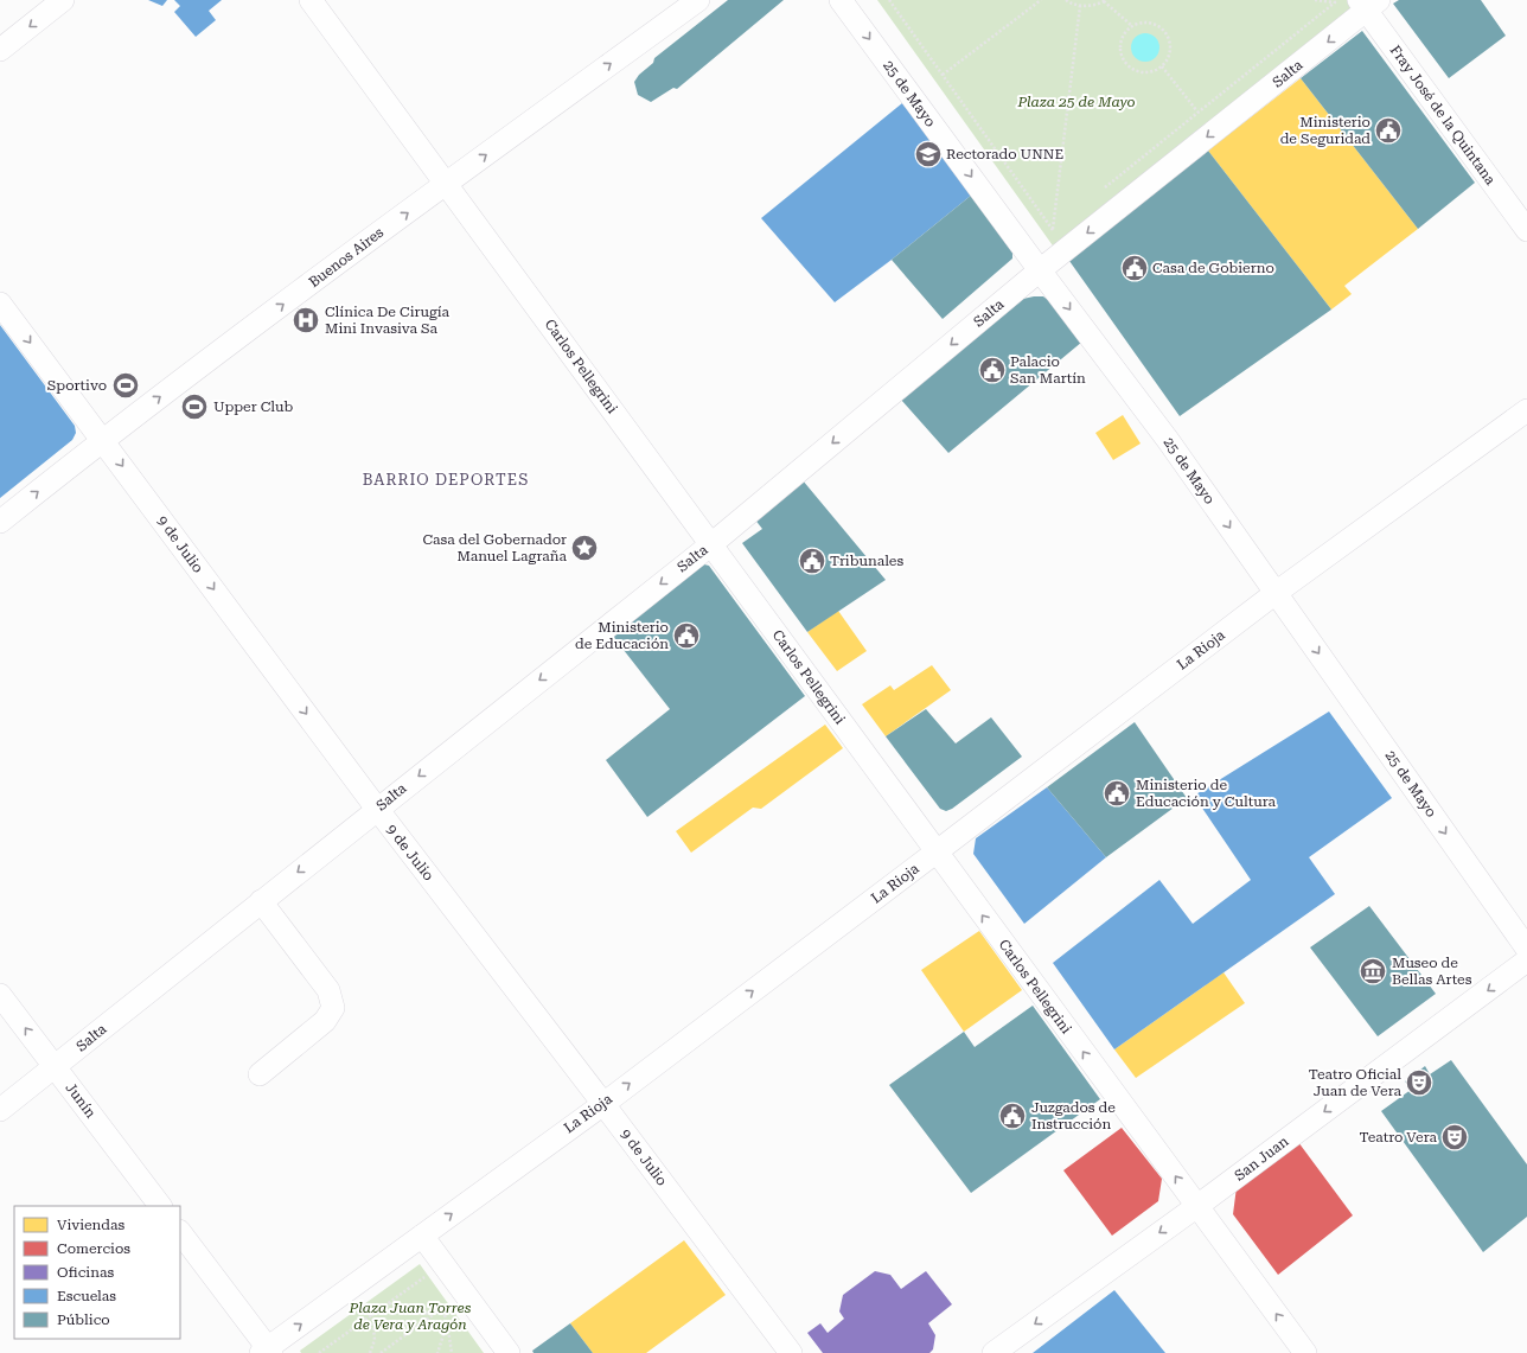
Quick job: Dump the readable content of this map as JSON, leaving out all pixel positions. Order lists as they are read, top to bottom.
{
  "streets": {
    "street": [
      "Salta",
      "25 de Mayo",
      "Fray José de la Quintana",
      "Buenos Aires",
      "Carlos Pellegrini",
      "9 de Julio",
      "La Rioja",
      "Junín",
      "San Juan"
    ]
  },
  "crossings": [
    ["Salta", "25 de Mayo"],
    ["Salta", "Fray José de la Quintana"],
    ["Salta", "Carlos Pellegrini"],
    ["Salta", "9 de Julio"],
    ["Salta", "Junín"],
    ["25 de Mayo", "La Rioja"],
    ["Buenos Aires", "Carlos Pellegrini"],
    ["Buenos Aires", "9 de Julio"],
    ["Carlos Pellegrini", "La Rioja"],
    ["Carlos Pellegrini", "San Juan"],
    ["9 de Julio", "La Rioja"]
  ],
  "one_way": [
    "Salta",
    "25 de Mayo",
    "Buenos Aires",
    "Carlos Pellegrini",
    "9 de Julio",
    "La Rioja",
    "San Juan"
  ],
  "districts": ["BARRIO DEPORTES"],
  "parks": ["Plaza 25 de Mayo", "Plaza Juan Torres de Vera y Aragón"],
  "places": {
    "public building": [
      "Ministerio de Seguridad",
      "Casa de Gobierno",
      "Palacio San Martín",
      "Tribunales",
      "Ministerio de Educación",
      "Ministerio de Educación y Cultura",
      "Juzgados de Instrucción"
    ],
    "school or university": ["Rectorado UNNE"],
    "hospital": ["Clínica De Cirugía Mini Invasiva Sa"],
    "sports": ["Sportivo", "Upper Club"],
    "place": ["Casa del Gobernador Manuel Lagraña"],
    "museum": ["Museo de Bellas Artes"],
    "theatre": ["Teatro Oficial Juan de Vera", "Teatro Vera"]
  },
  "legend": [
    "Viviendas",
    "Comercios",
    "Oficinas",
    "Escuelas",
    "Público"
  ]
}
